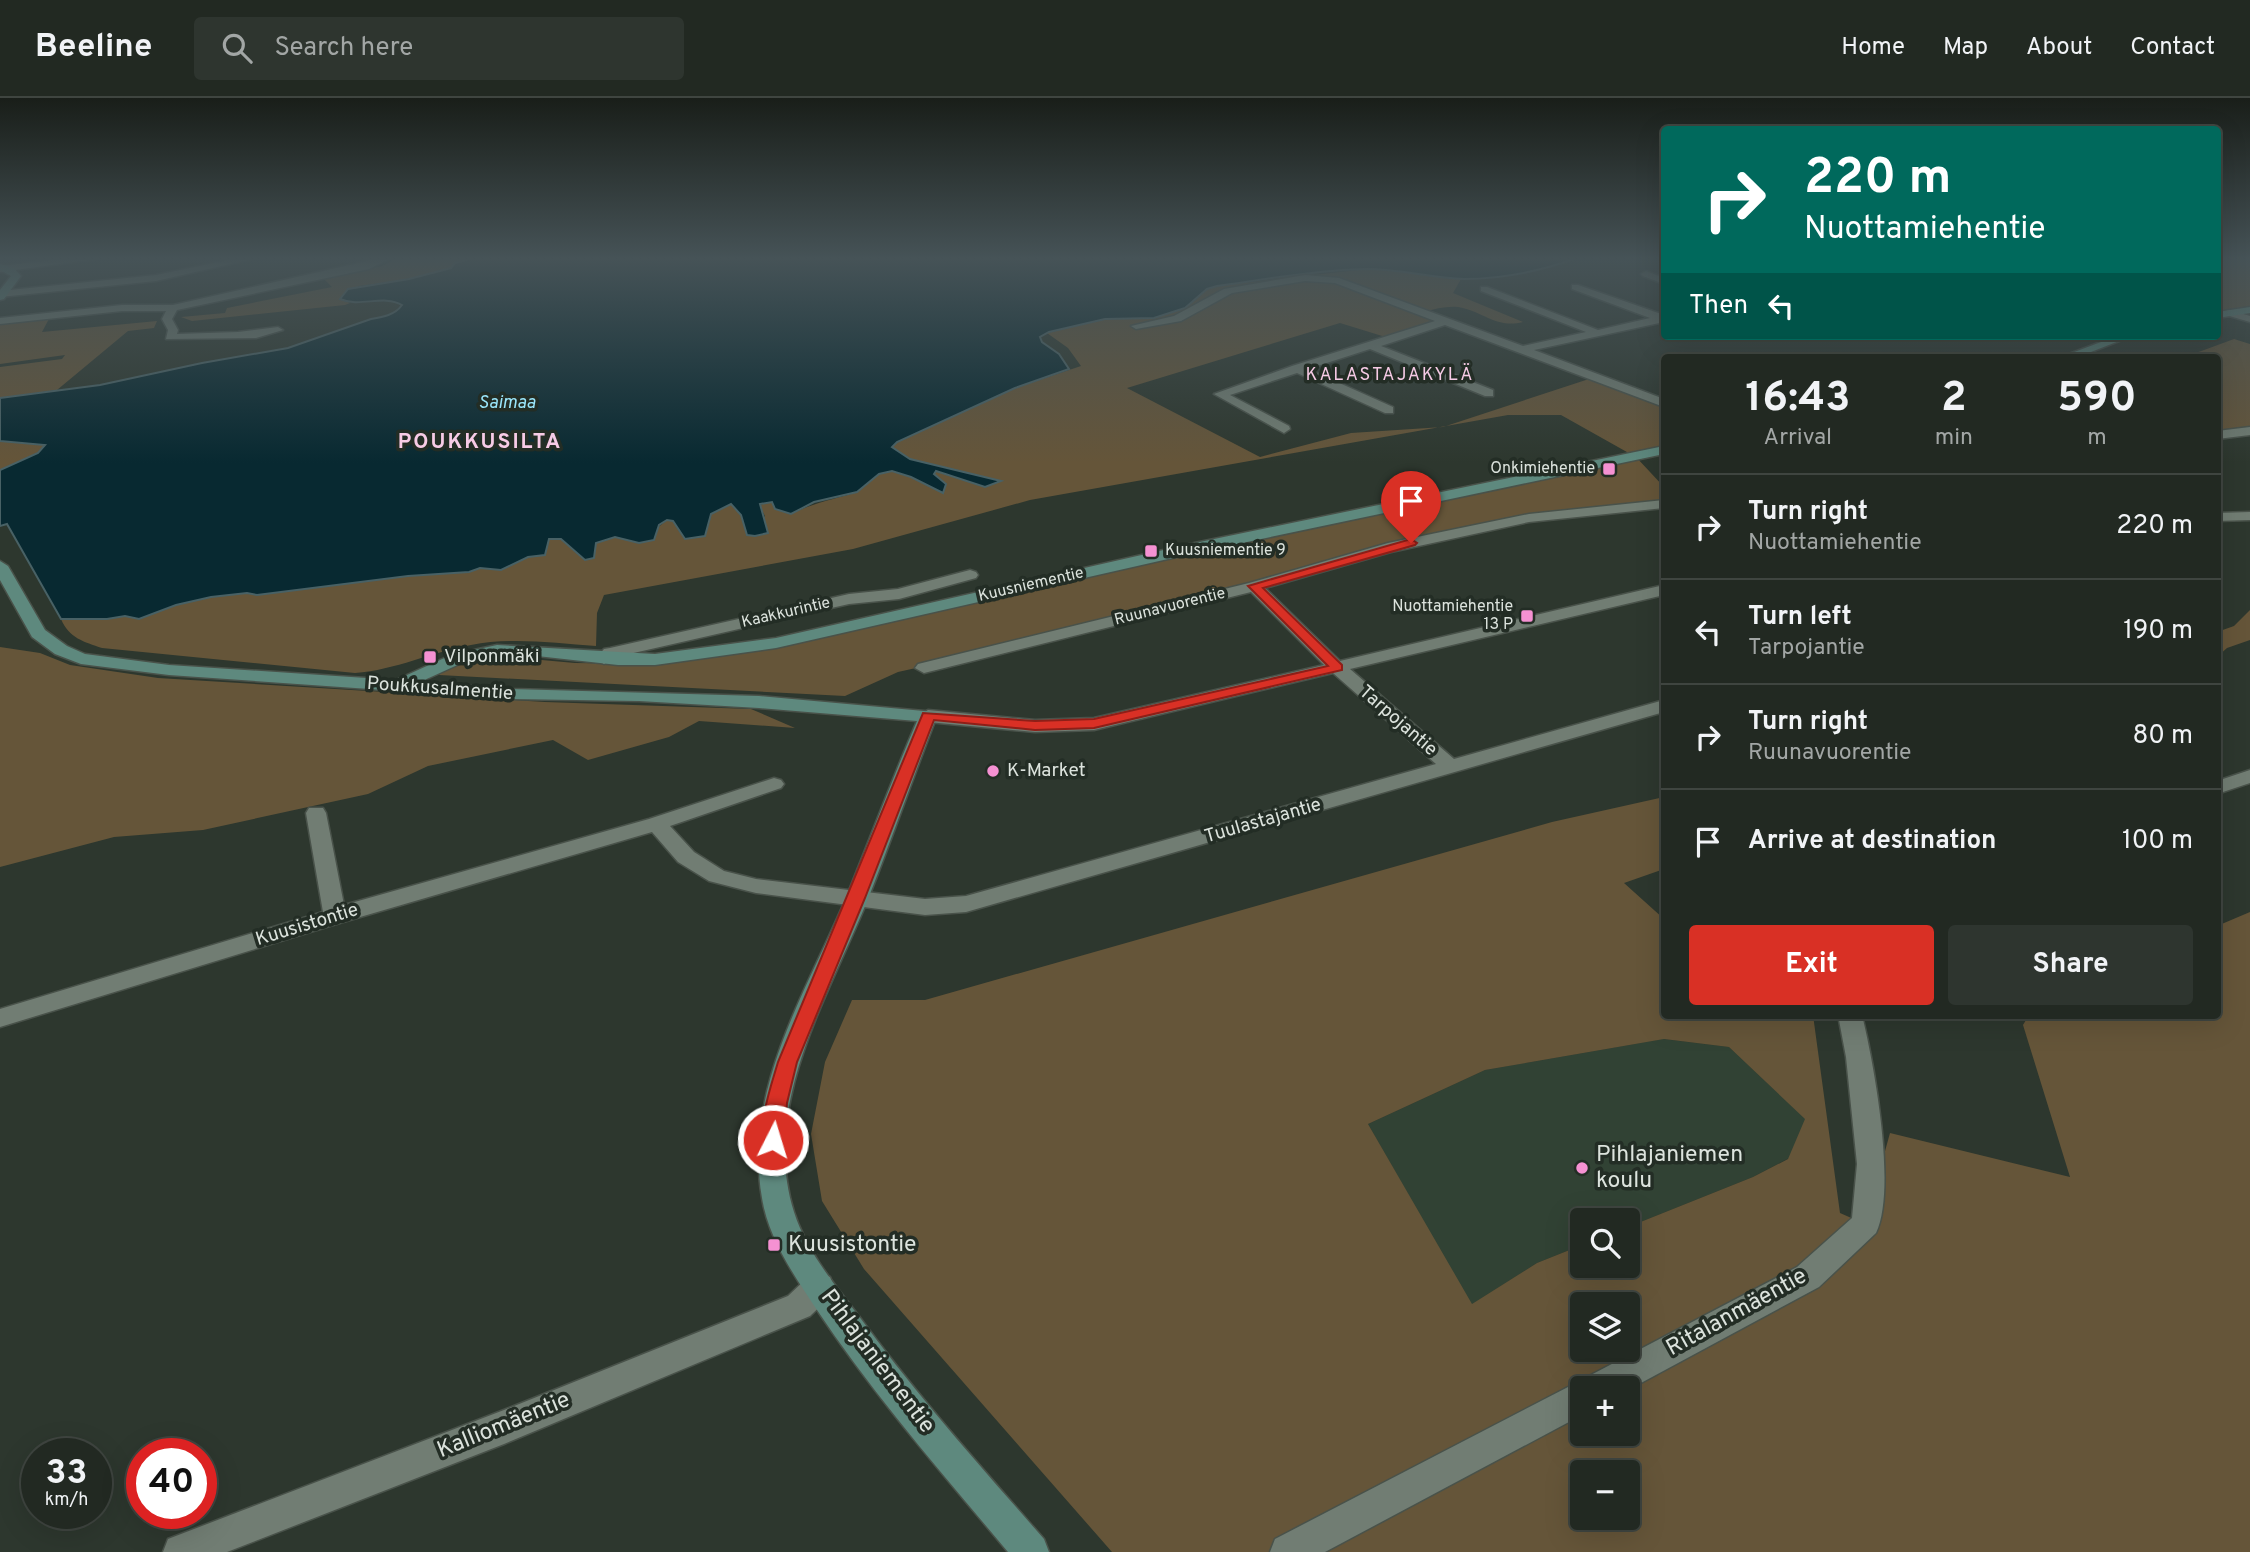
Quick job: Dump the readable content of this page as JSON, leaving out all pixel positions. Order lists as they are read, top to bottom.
{
  "streets": {
    "street": [
      "Kuusniementie",
      "Ruunavuorentie",
      "Kaakkurintie",
      "Poukkusalmentie",
      "Tarpojantie",
      "Tuulastajantie",
      "Kuusistontie",
      "Ritalanmäentie",
      "Pihlajaniementie",
      "Kalliomäentie"
    ]
  },
  "crossings": [
    ["Kuusniementie", "Kaakkurintie"],
    ["Kuusniementie", "Poukkusalmentie"],
    ["Ruunavuorentie", "Tarpojantie"],
    ["Poukkusalmentie", "Pihlajaniementie"],
    ["Tarpojantie", "Tuulastajantie"],
    ["Tuulastajantie", "Pihlajaniementie"],
    ["Pihlajaniementie", "Kalliomäentie"]
  ],
  "districts": ["KALASTAJAKYLÄ", "POUKKUSILTA"],
  "water": ["Saimaa"],
  "places": {
    "transit": [
      "Onkimiehentie",
      "Kuusniementie 9",
      "Nuottamiehentie 13 P",
      "Vilponmäki",
      "Kuusistontie"
    ],
    "other": ["K-Market", "Pihlajaniemen koulu"]
  },
  "page": {
    "header": "Beeline",
    "search": "Search here",
    "nav": [
      "Home",
      "Map",
      "About",
      "Contact"
    ],
    "turn": ["220 m", "Nuottamiehentie"],
    "then": "Then",
    "eta": [
      "16:43",
      "Arrival",
      "2",
      "min",
      "590",
      "m"
    ],
    "list": [
      {
        "name": "Turn right",
        "note": "Nuottamiehentie",
        "value": "220 m"
      },
      {
        "name": "Turn left",
        "note": "Tarpojantie",
        "value": "190 m"
      },
      {
        "name": "Turn right",
        "note": "Ruunavuorentie",
        "value": "80 m"
      },
      {
        "name": "Arrive at destination",
        "value": "100 m"
      }
    ],
    "buttons": ["Exit", "Share"],
    "map_buttons": ["+", "−"],
    "speed": "33 km/h",
    "limit": "40"
  }
}
